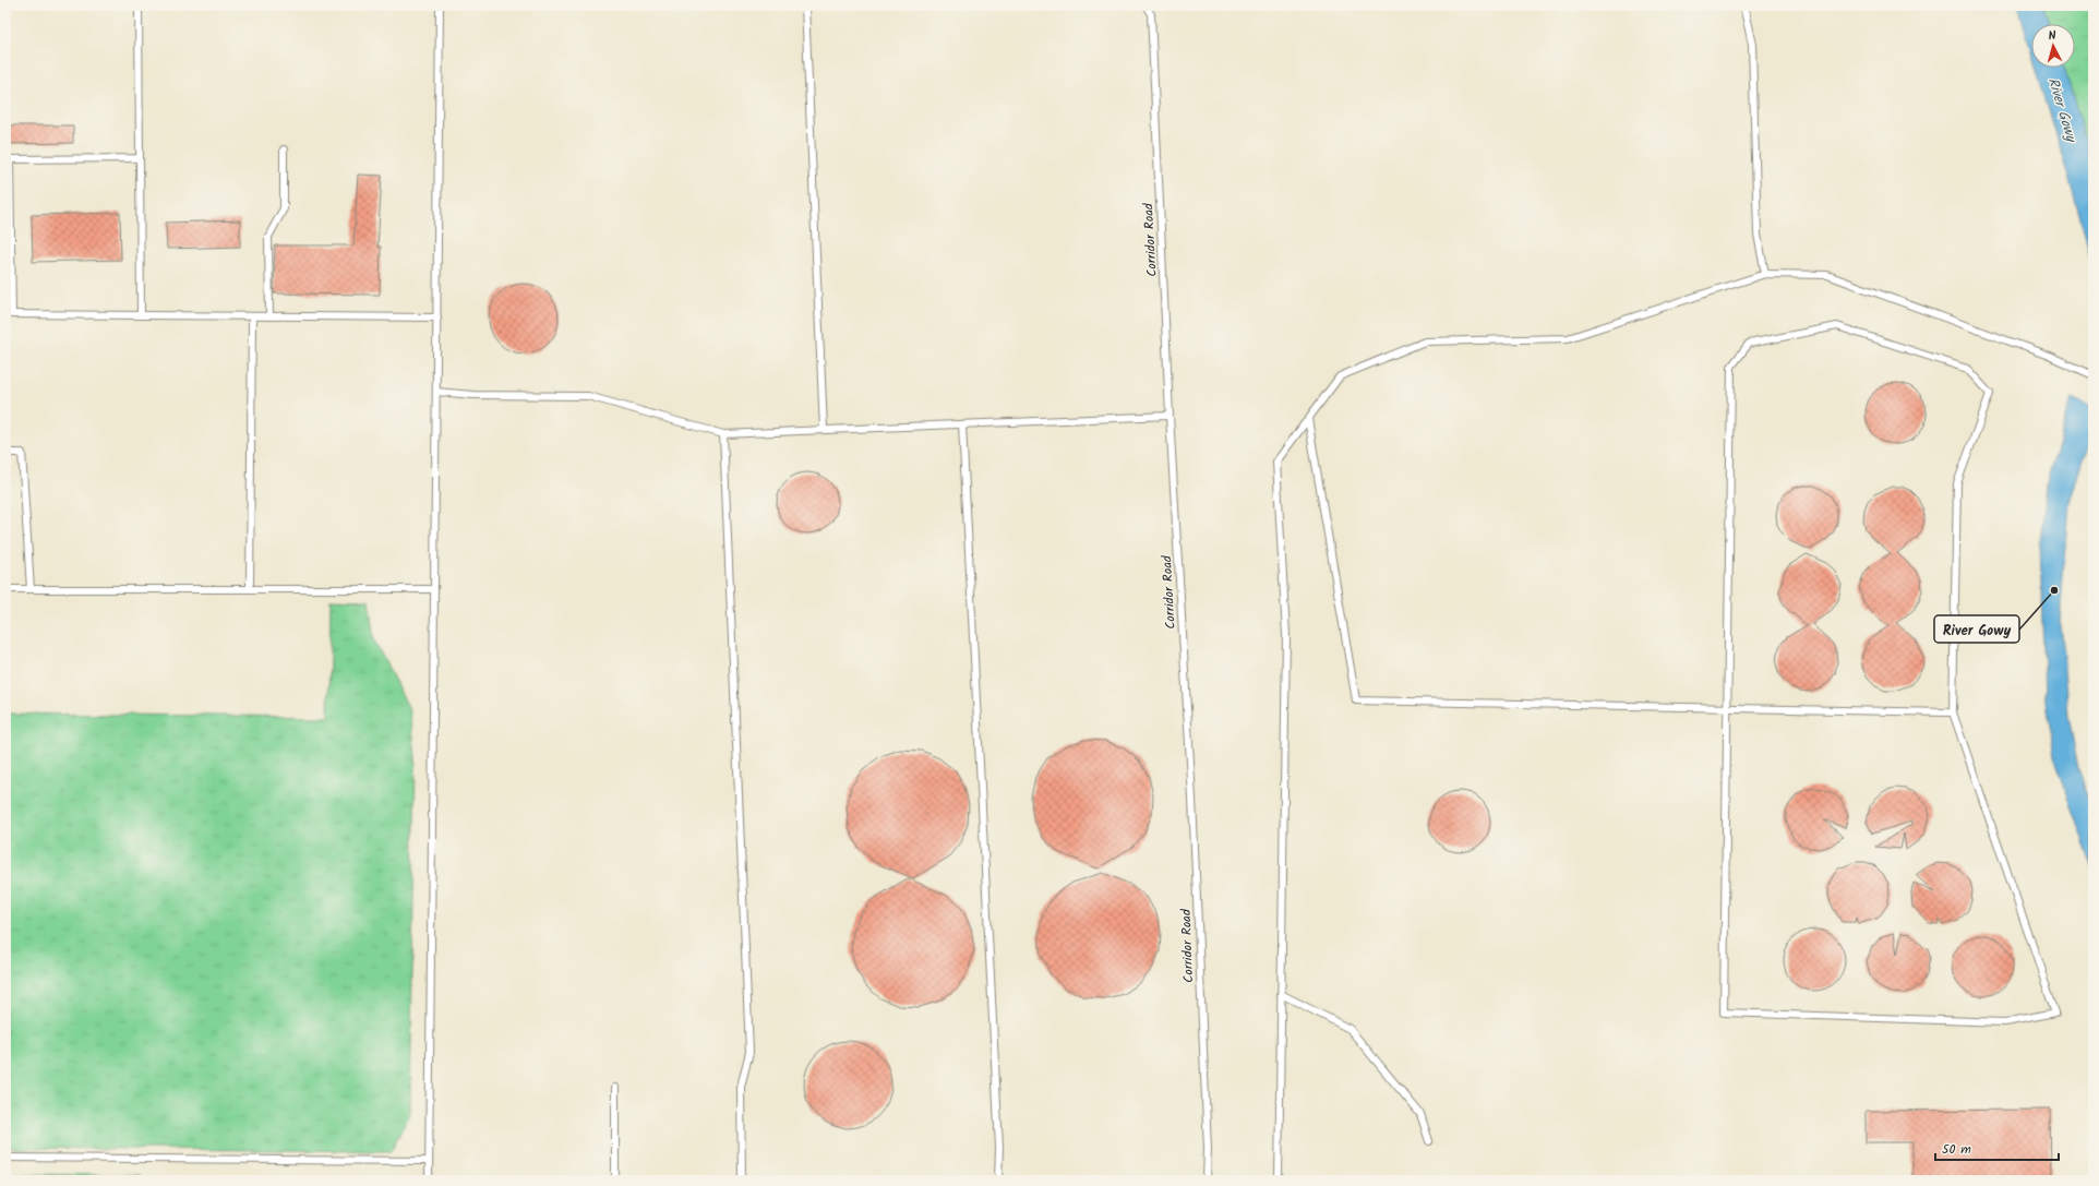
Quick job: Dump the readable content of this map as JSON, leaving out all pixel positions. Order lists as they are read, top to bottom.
{
  "streets": {
    "lane": ["Corridor Road"]
  },
  "water": ["River Gowy"],
  "places": ["River Gowy"],
  "scale_bar": "50 m",
  "north": "top"
}
